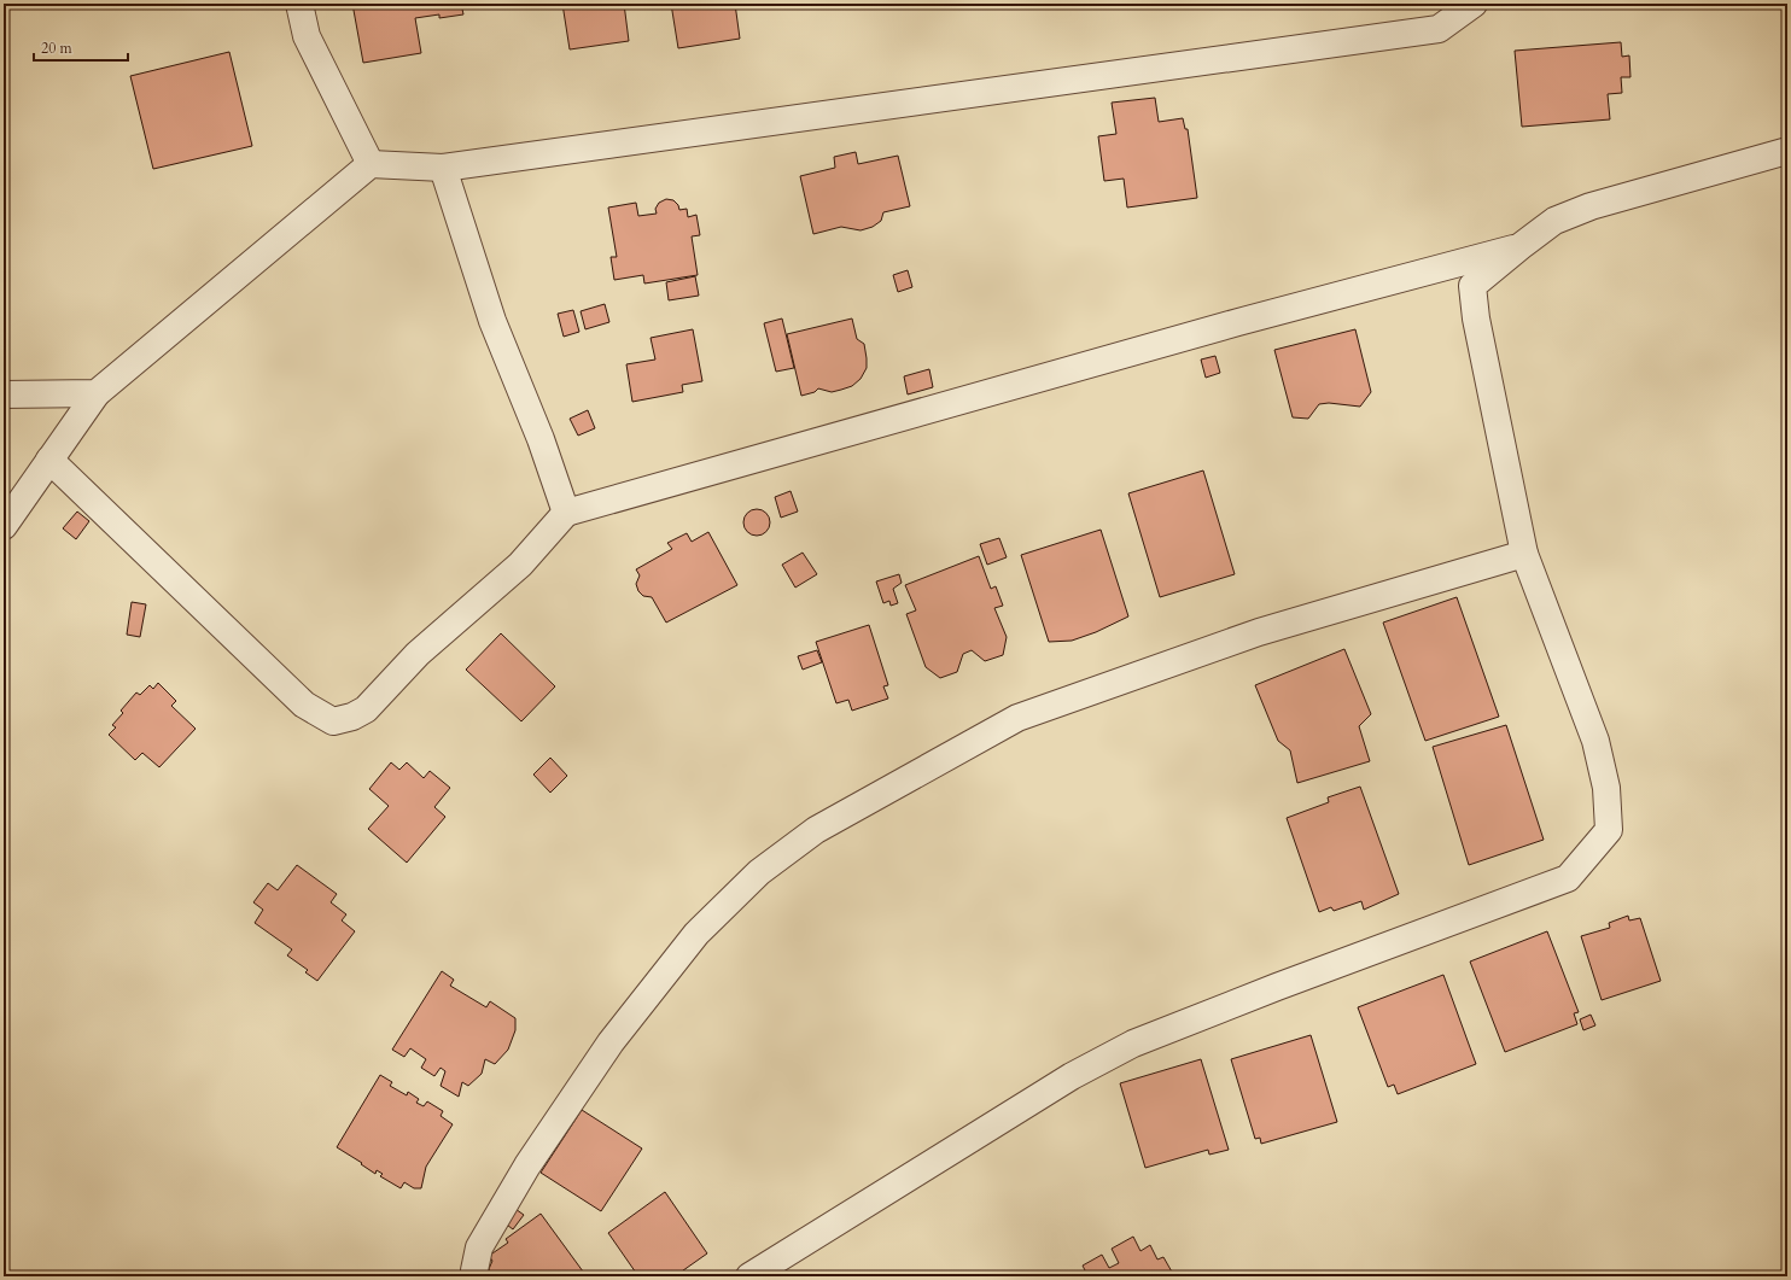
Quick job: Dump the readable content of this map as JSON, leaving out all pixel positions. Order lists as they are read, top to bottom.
{
  "scale_bar": "20 m"
}
